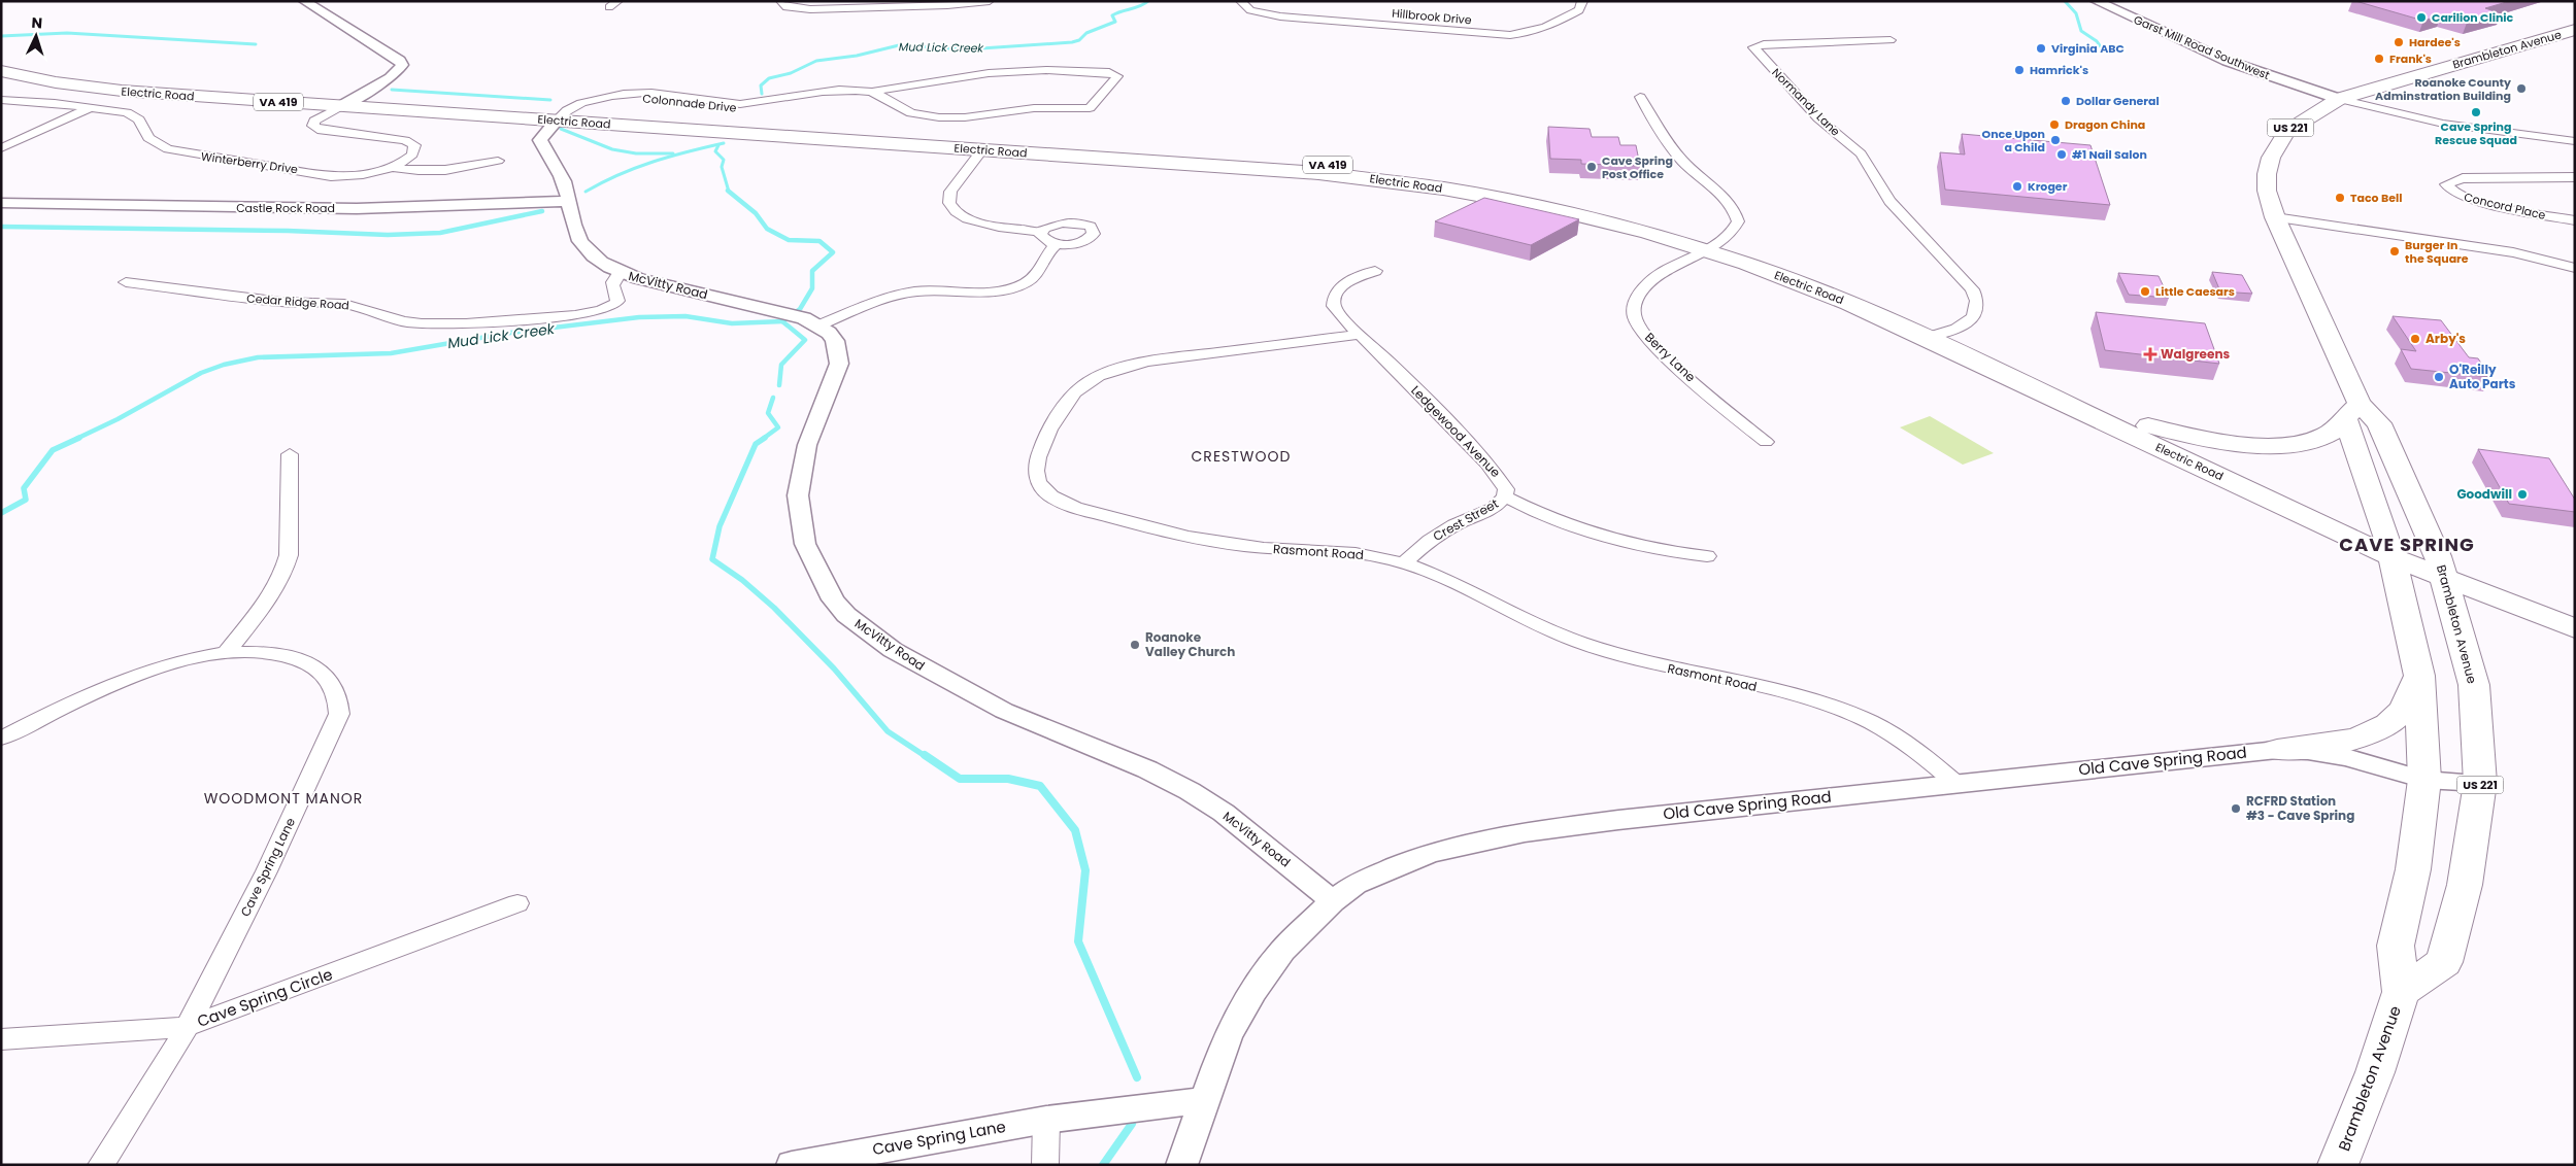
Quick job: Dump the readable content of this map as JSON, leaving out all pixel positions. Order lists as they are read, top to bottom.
{
  "streets": {
    "main road": [
      "Brambleton Avenue",
      "Electric Road",
      "VA 419",
      "US 221"
    ],
    "street": [
      "Hillbrook Drive",
      "Garst Mill Road Southwest",
      "Normandy Lane",
      "Colonnade Drive",
      "Winterberry Drive",
      "Concord Place",
      "Castle Rock Road",
      "McVitty Road",
      "Cedar Ridge Road",
      "Berry Lane",
      "Ledgewood Avenue",
      "Crest Street",
      "Rasmont Road",
      "Old Cave Spring Road",
      "Cave Spring Lane",
      "Cave Spring Circle"
    ]
  },
  "crossings": [
    ["Garst Mill Road Southwest", "Brambleton Avenue"],
    ["Brambleton Avenue", "Electric Road"],
    ["Brambleton Avenue", "Old Cave Spring Road"],
    ["Electric Road", "Normandy Lane"],
    ["Electric Road", "Colonnade Drive"],
    ["Electric Road", "Winterberry Drive"],
    ["Electric Road", "McVitty Road"],
    ["Electric Road", "Berry Lane"],
    ["Colonnade Drive", "McVitty Road"],
    ["Castle Rock Road", "McVitty Road"],
    ["McVitty Road", "Cedar Ridge Road"],
    ["McVitty Road", "Old Cave Spring Road"],
    ["Ledgewood Avenue", "Crest Street"],
    ["Ledgewood Avenue", "Rasmont Road"],
    ["Crest Street", "Rasmont Road"],
    ["Rasmont Road", "Old Cave Spring Road"],
    ["Old Cave Spring Road", "Cave Spring Lane"],
    ["Cave Spring Lane", "Cave Spring Circle"]
  ],
  "districts": ["CRESTWOOD", "CAVE SPRING", "WOODMONT MANOR"],
  "water": ["Mud Lick Creek"],
  "places": {
    "other": [
      "Carilion Clinic",
      "Hardee's",
      "Virginia ABC",
      "Frank's",
      "Hamrick's",
      "Roanoke County Adminstration Building",
      "Dollar General",
      "Cave Spring Rescue Squad",
      "Dragon China",
      "Once Upon a Child",
      "#1 Nail Salon",
      "Cave Spring Post Office",
      "Kroger",
      "Taco Bell",
      "Burger In the Square",
      "Little Caesars",
      "Arby's",
      "O'Reilly Auto Parts",
      "Goodwill",
      "Roanoke Valley Church",
      "RCFRD Station #3 - Cave Spring"
    ],
    "health": ["Walgreens"]
  },
  "north": "top"
}
